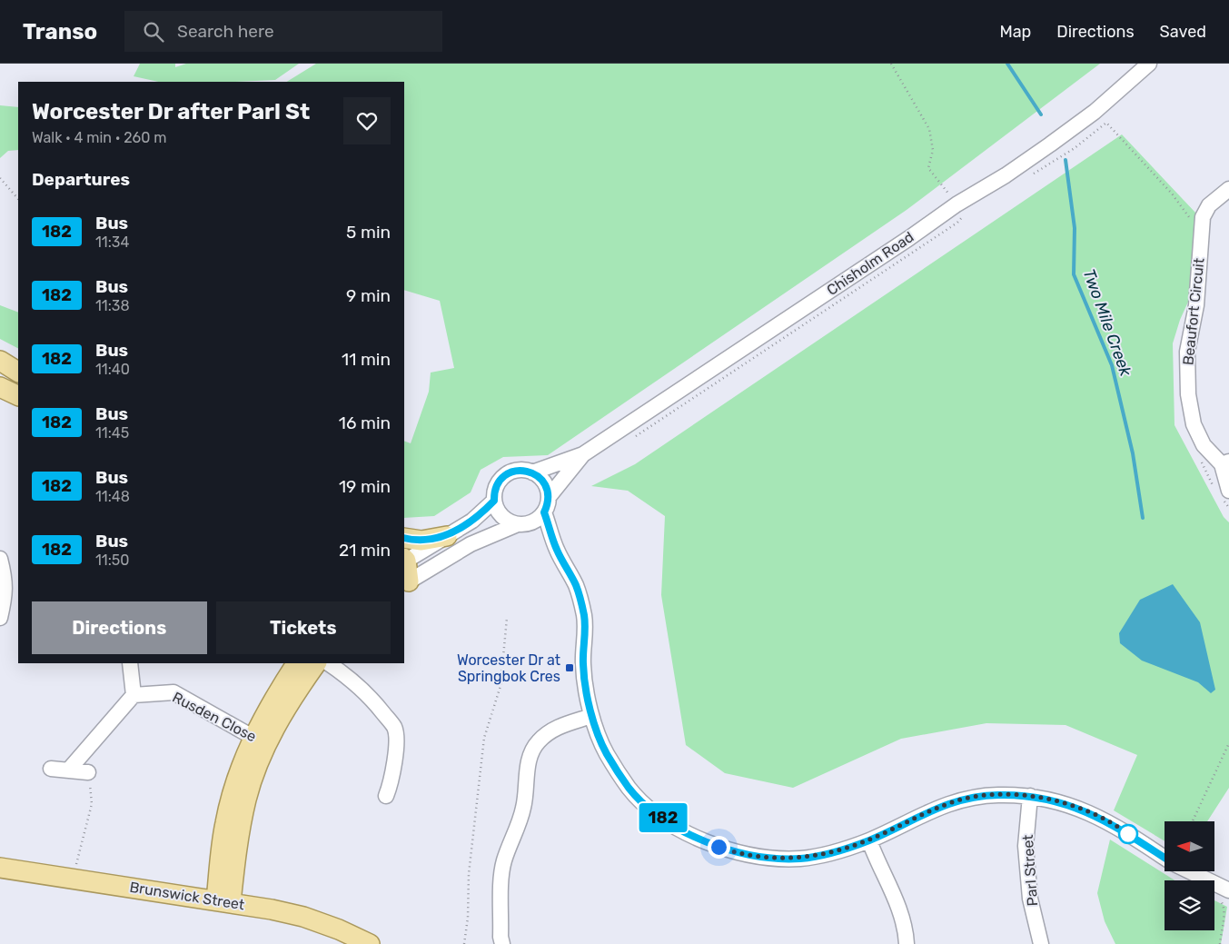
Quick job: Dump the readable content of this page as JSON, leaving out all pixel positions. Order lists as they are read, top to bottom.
{
  "streets": {
    "main road": ["Brunswick Street"],
    "street": [
      "Chisholm Road",
      "Beaufort Circuit",
      "Rusden Close",
      "Parl Street"
    ]
  },
  "water": ["Two Mile Creek"],
  "places": {
    "transit": ["Worcester Dr at Springbok Cres"]
  },
  "lines": ["bus line 182"],
  "north": "left",
  "page": {
    "header": "Transo",
    "search": "Search here",
    "nav": ["Map", "Directions", "Saved"],
    "on_map": "182",
    "heading": [
      ["Worcester Dr after Parl St", "Walk · 4 min · 260 m"],
      "Departures"
    ],
    "list": [
      {
        "mark": "182",
        "name": "Bus",
        "note": "11:34",
        "value": "5 min"
      },
      {
        "mark": "182",
        "name": "Bus",
        "note": "11:38",
        "value": "9 min"
      },
      {
        "mark": "182",
        "name": "Bus",
        "note": "11:40",
        "value": "11 min"
      },
      {
        "mark": "182",
        "name": "Bus",
        "note": "11:45",
        "value": "16 min"
      },
      {
        "mark": "182",
        "name": "Bus",
        "note": "11:48",
        "value": "19 min"
      },
      {
        "mark": "182",
        "name": "Bus",
        "note": "11:50",
        "value": "21 min"
      }
    ],
    "buttons": ["Directions", "Tickets"]
  }
}
